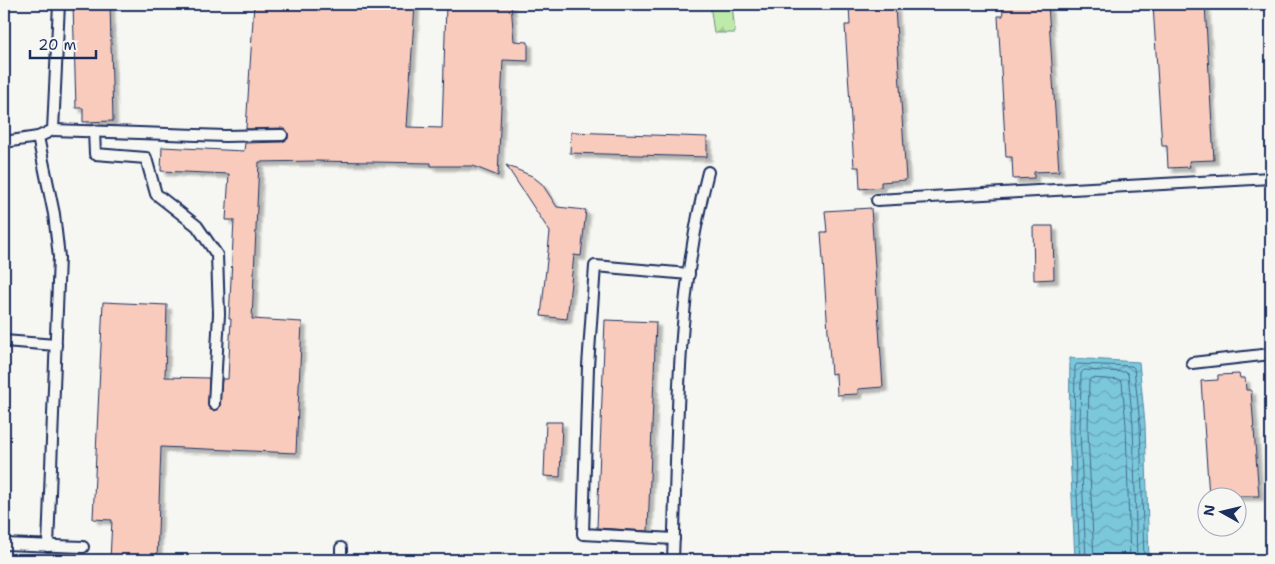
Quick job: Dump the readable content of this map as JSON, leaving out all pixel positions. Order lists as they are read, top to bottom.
{
  "scale_bar": "20 m",
  "north": "left"
}
